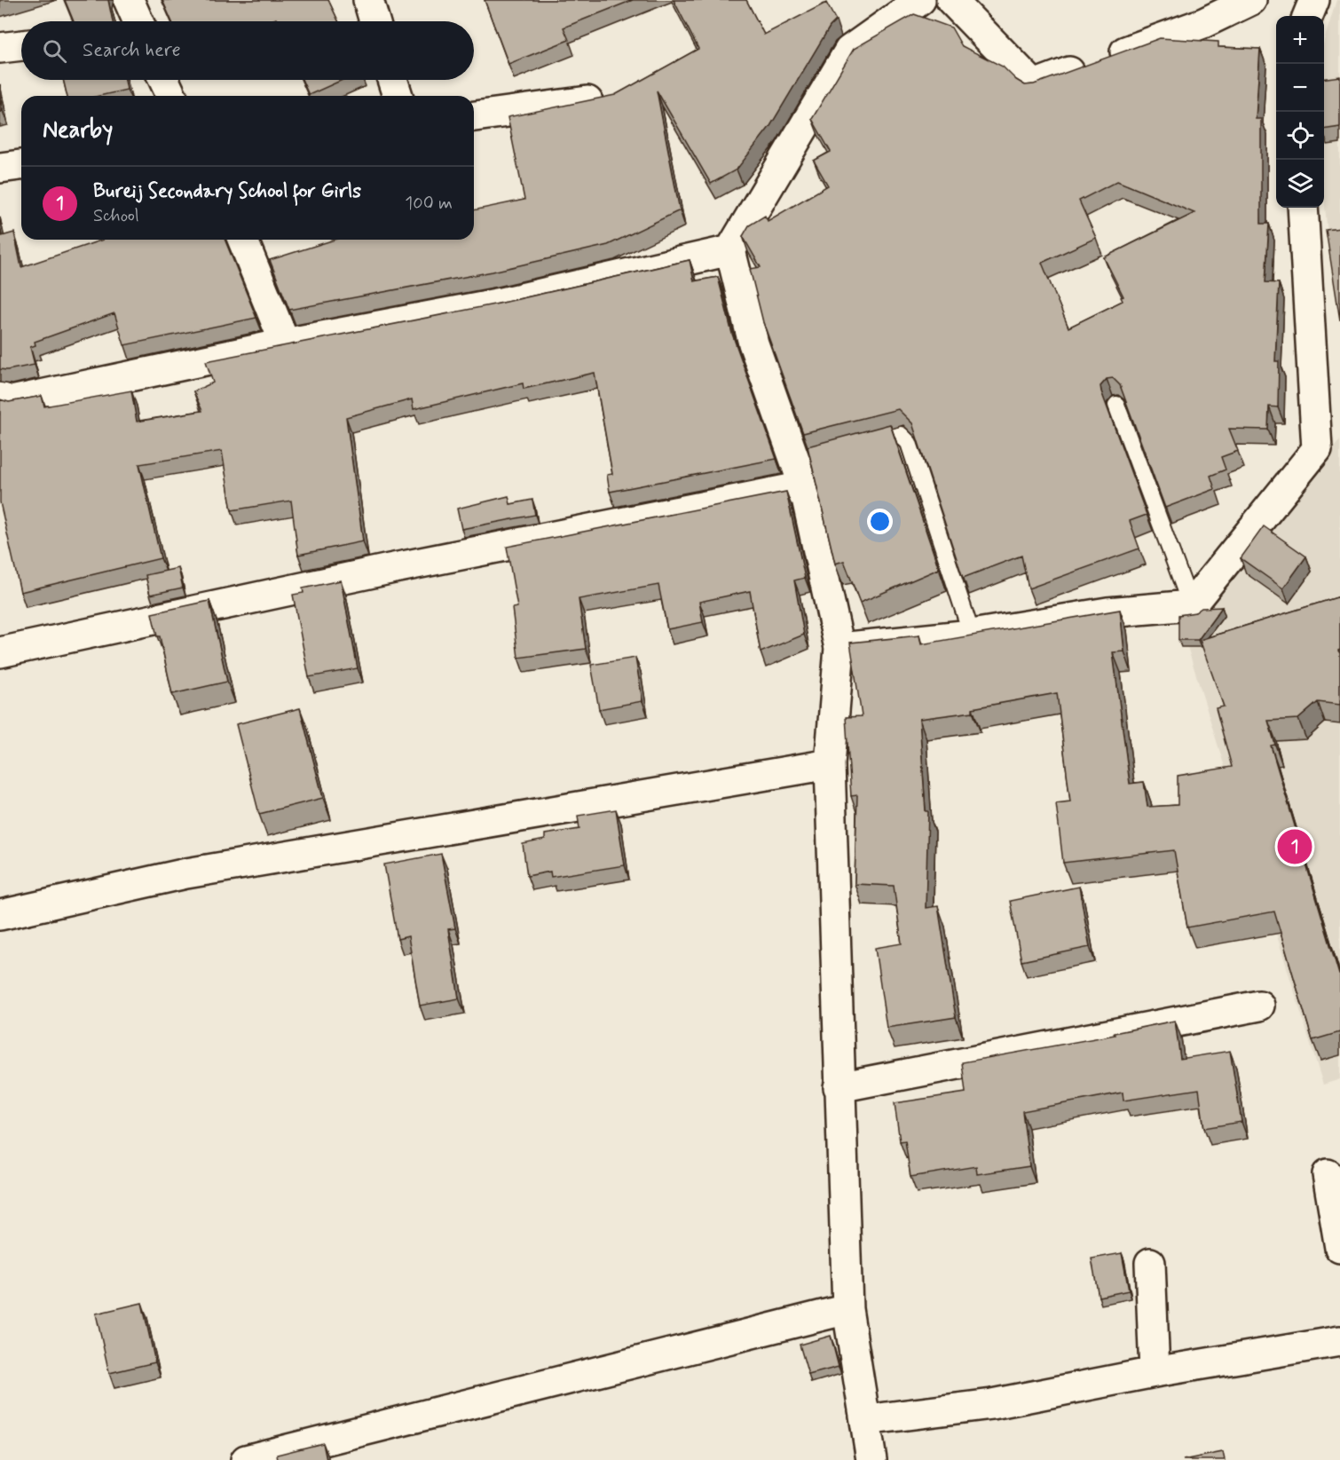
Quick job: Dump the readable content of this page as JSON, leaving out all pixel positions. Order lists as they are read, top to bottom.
{
  "page": {
    "map_buttons": ["+", "−"],
    "search": "Search here",
    "heading": "Nearby",
    "list": [
      {
        "mark": "1",
        "name": "Bureij Secondary School for Girls",
        "note": "School",
        "value": "100 m"
      }
    ],
    "pins": "1"
  }
}
